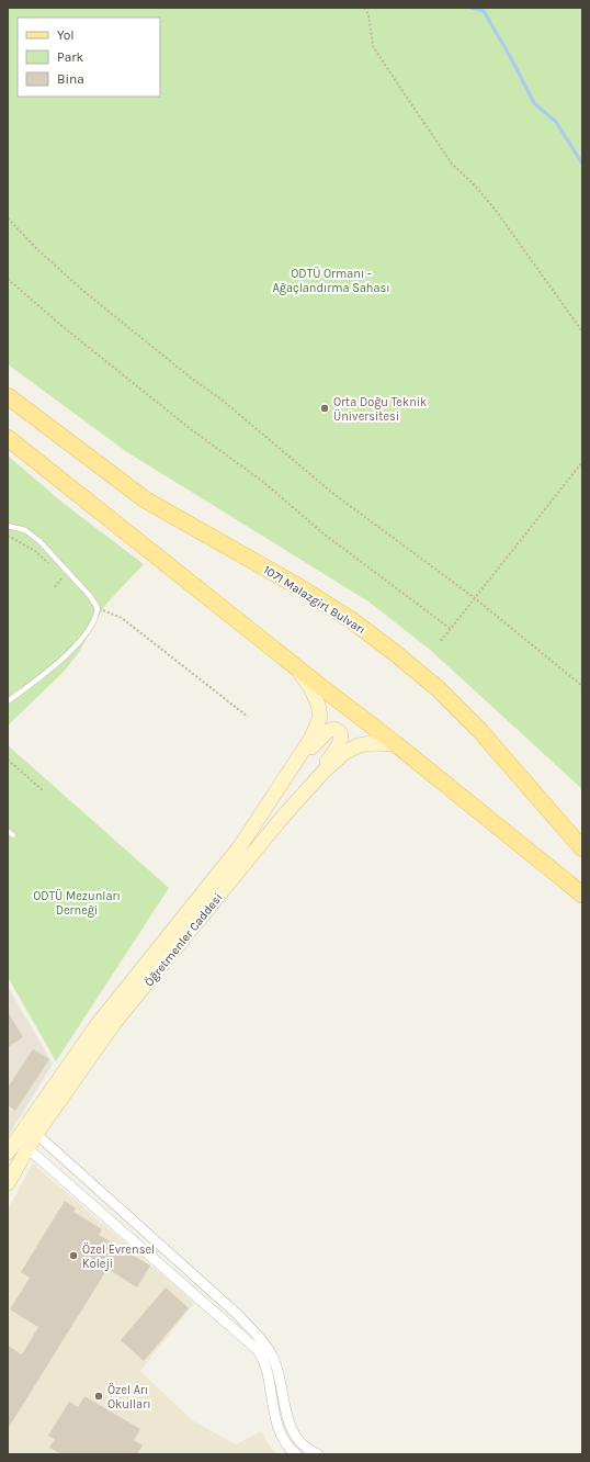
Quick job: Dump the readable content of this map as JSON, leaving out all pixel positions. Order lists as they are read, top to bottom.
{
  "streets": {
    "main road": ["1071 Malazgirt Bulvarı", "Öğretmenler Caddesi"]
  },
  "parks": ["ODTÜ Ormanı - Ağaçlandırma Sahası", "ODTÜ Mezunları Derneği"],
  "places": ["Orta Doğu Teknik Üniversitesi", "Özel Evrensel Koleji", "Özel Arı Okulları"],
  "legend": ["Yol", "Park", "Bina"]
}
